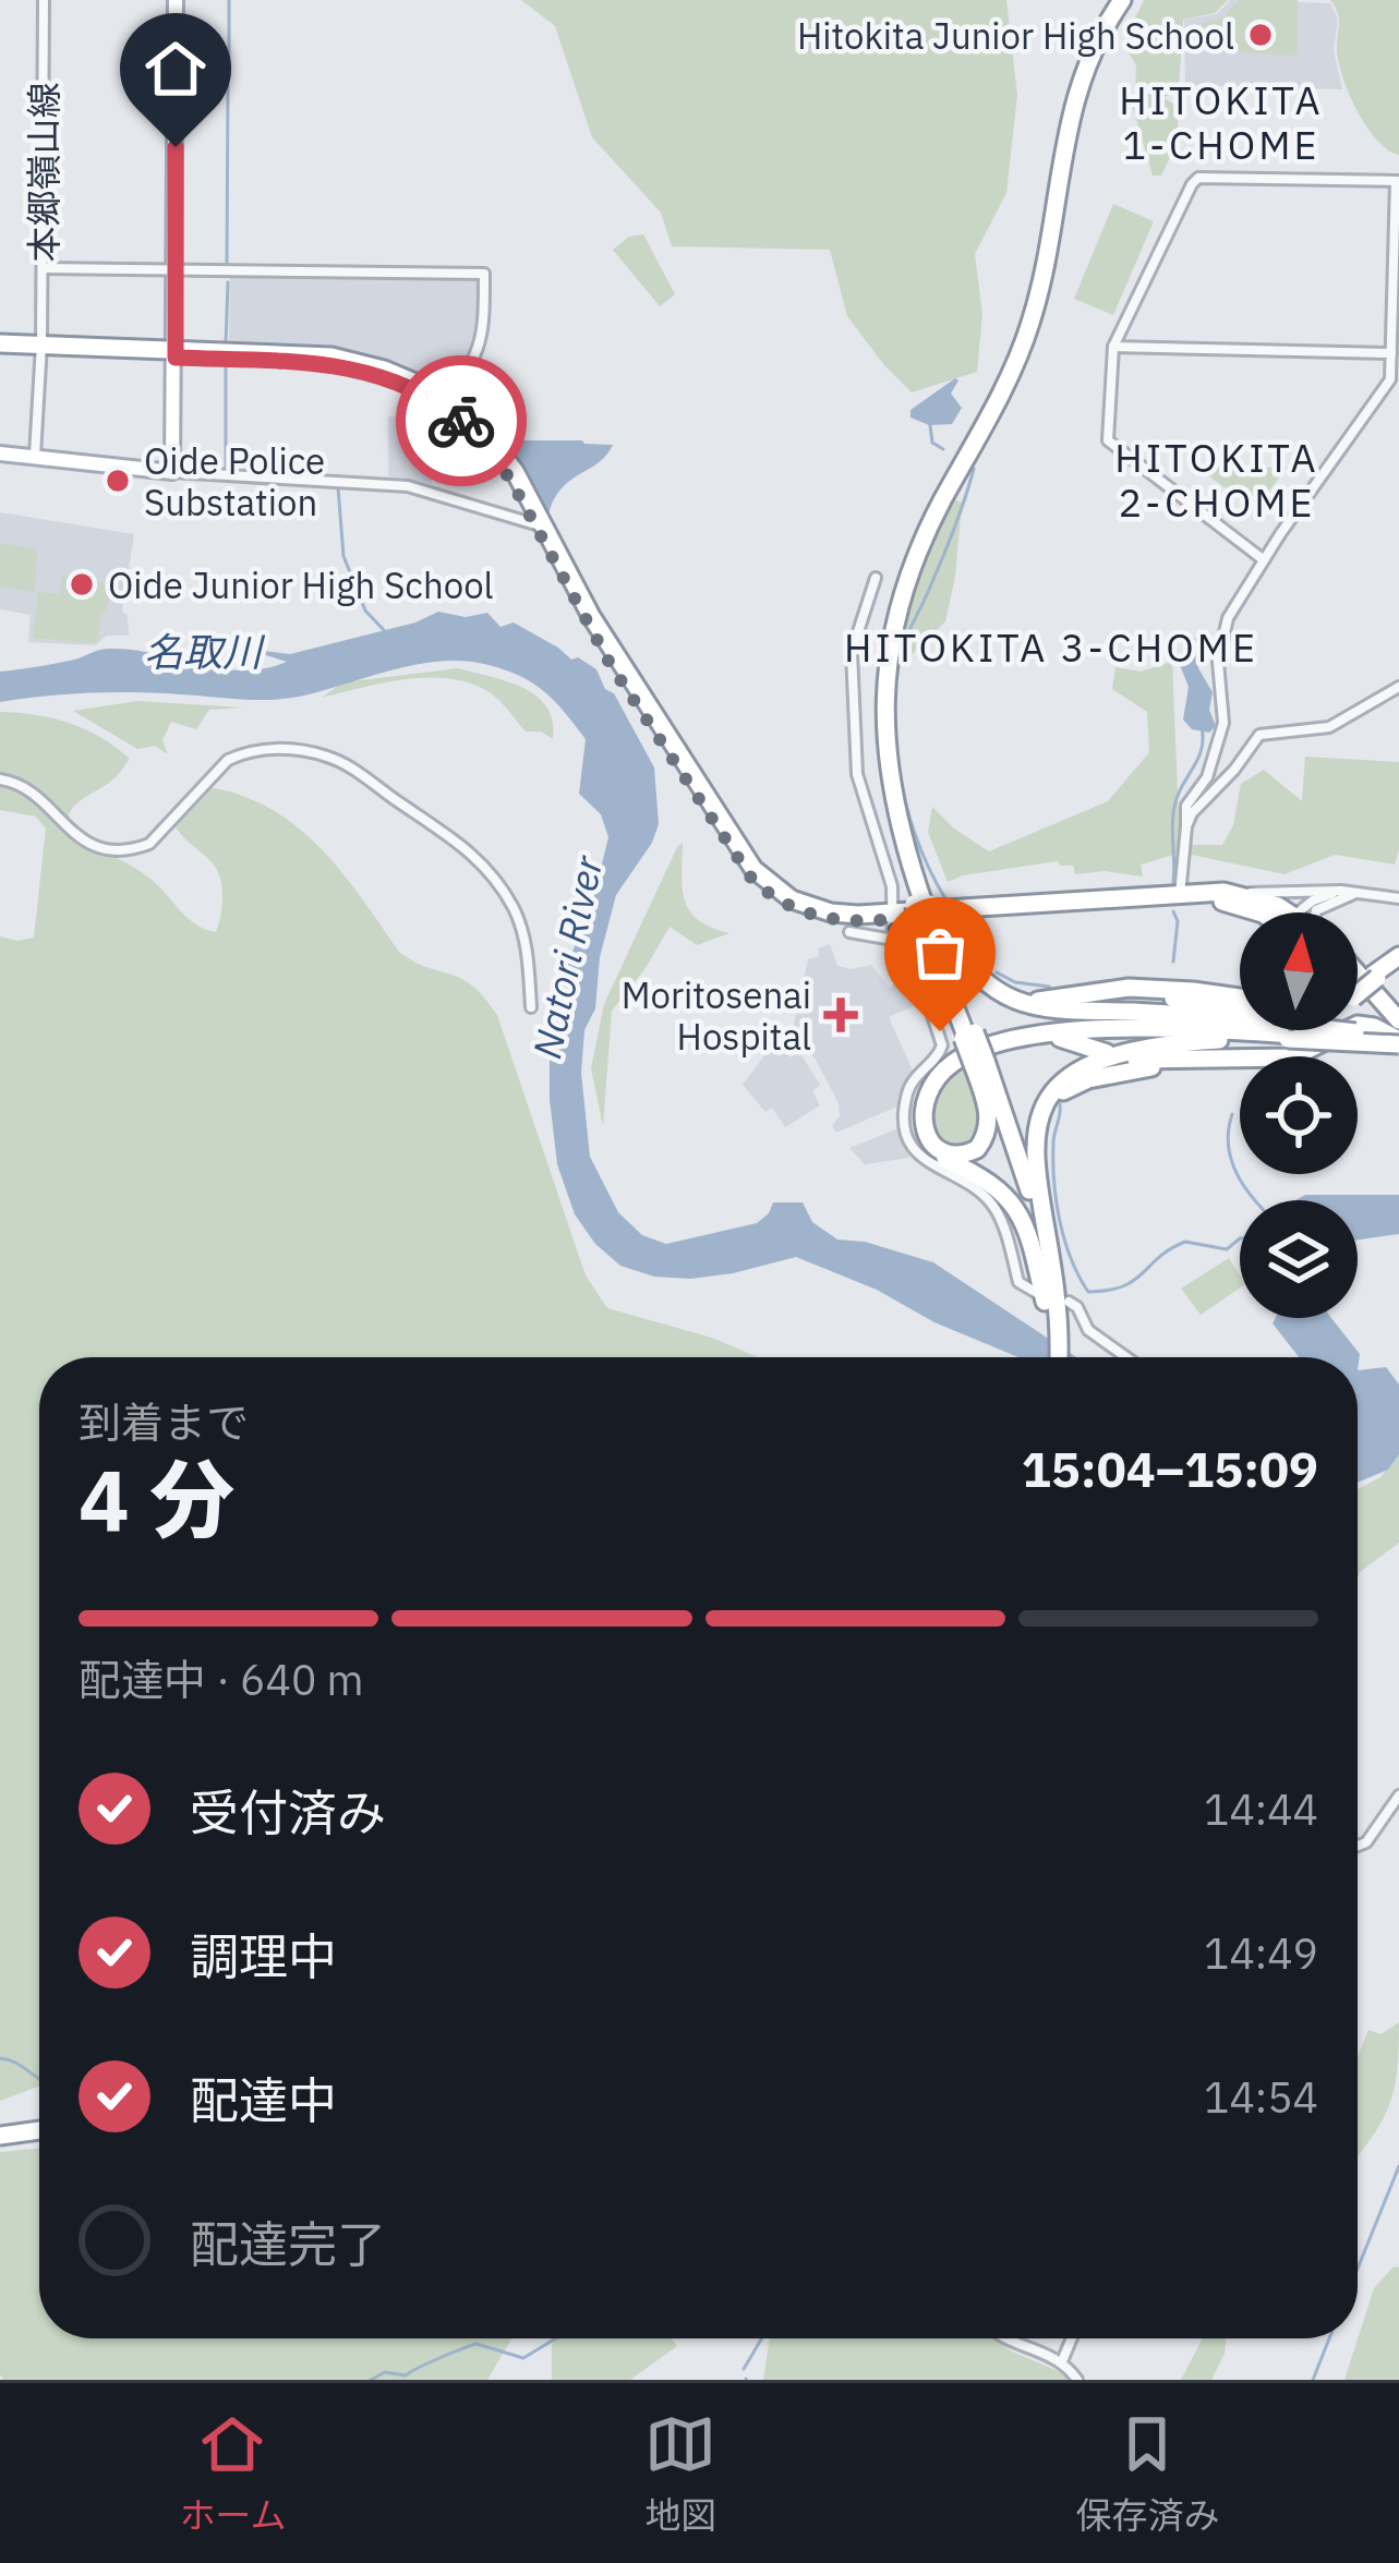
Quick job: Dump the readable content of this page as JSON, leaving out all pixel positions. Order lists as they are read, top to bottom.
{
  "streets": {
    "street": ["本郷嶺山線"]
  },
  "districts": ["HITOKITA 1-CHOME", "HITOKITA 2-CHOME", "HITOKITA 3-CHOME"],
  "water": ["名取川", "Natori River"],
  "places": {
    "other": ["Hitokita Junior High School", "Oide Police Substation", "Oide Junior High School"],
    "health": ["Moritosenai Hospital"]
  },
  "north": "top",
  "page": {
    "heading": ["4 分", "到着まで", "15:04–15:09"],
    "bar": "配達中 · 640 m",
    "list": [
      ["受付済み", "14:44"],
      ["調理中", "14:49"],
      ["配達中", "14:54"],
      "配達完了"
    ],
    "tabs": ["ホーム", "地図", "保存済み"]
  }
}
